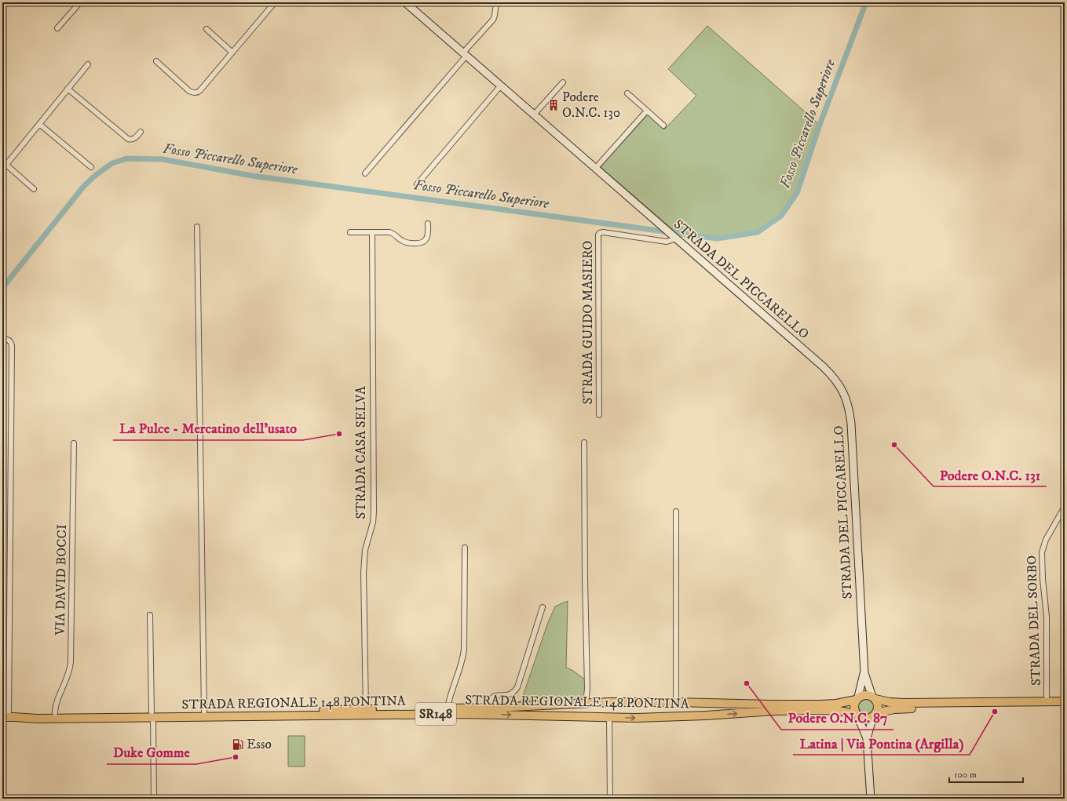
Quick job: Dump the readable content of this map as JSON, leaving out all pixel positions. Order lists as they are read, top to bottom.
{
  "streets": {
    "main road": ["STRADA REGIONALE 148 PONTINA", "SR148"],
    "street": [
      "STRADA DEL PICCARELLO",
      "STRADA GUIDO MASIERO",
      "STRADA CASA SELVA",
      "VIA DAVID BOCCI",
      "STRADA DEL SORBO"
    ]
  },
  "crossings": [
    ["STRADA DEL PICCARELLO", "STRADA GUIDO MASIERO"],
    ["STRADA DEL PICCARELLO", "STRADA REGIONALE 148 PONTINA"],
    ["STRADA CASA SELVA", "STRADA REGIONALE 148 PONTINA"],
    ["VIA DAVID BOCCI", "STRADA REGIONALE 148 PONTINA"],
    ["STRADA DEL SORBO", "STRADA REGIONALE 148 PONTINA"]
  ],
  "water": ["Fosso Piccarello Superiore"],
  "places": {
    "building": ["Podere O.N.C. 130"],
    "other": [
      "La Pulce - Mercatino dell'usato",
      "Podere O.N.C. 131",
      "Podere O.N.C. 87",
      "Latina | Via Pontina (Argilla)",
      "Duke Gomme"
    ],
    "fuel station": ["Esso"]
  },
  "scale_bar": "100 m"
}
